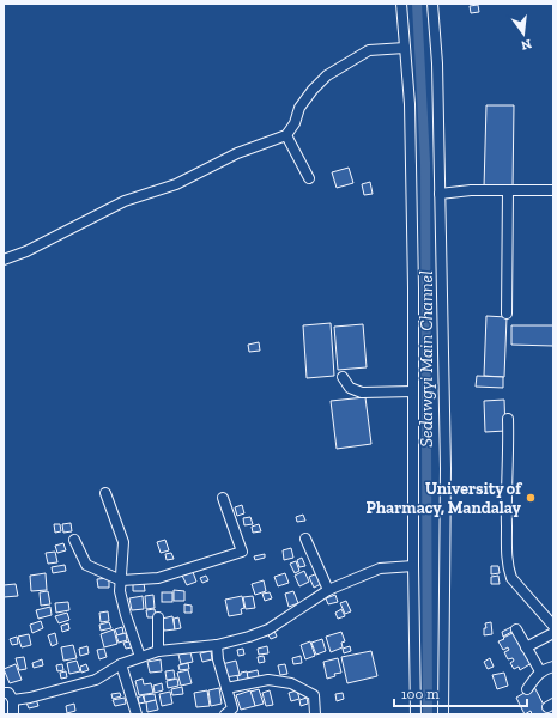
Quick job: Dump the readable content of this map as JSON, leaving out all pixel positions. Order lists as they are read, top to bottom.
{
  "water": ["Sedawgyi Main Channel"],
  "places": ["University of Pharmacy, Mandalay"],
  "scale_bar": "100 m",
  "north": "bottom"
}
